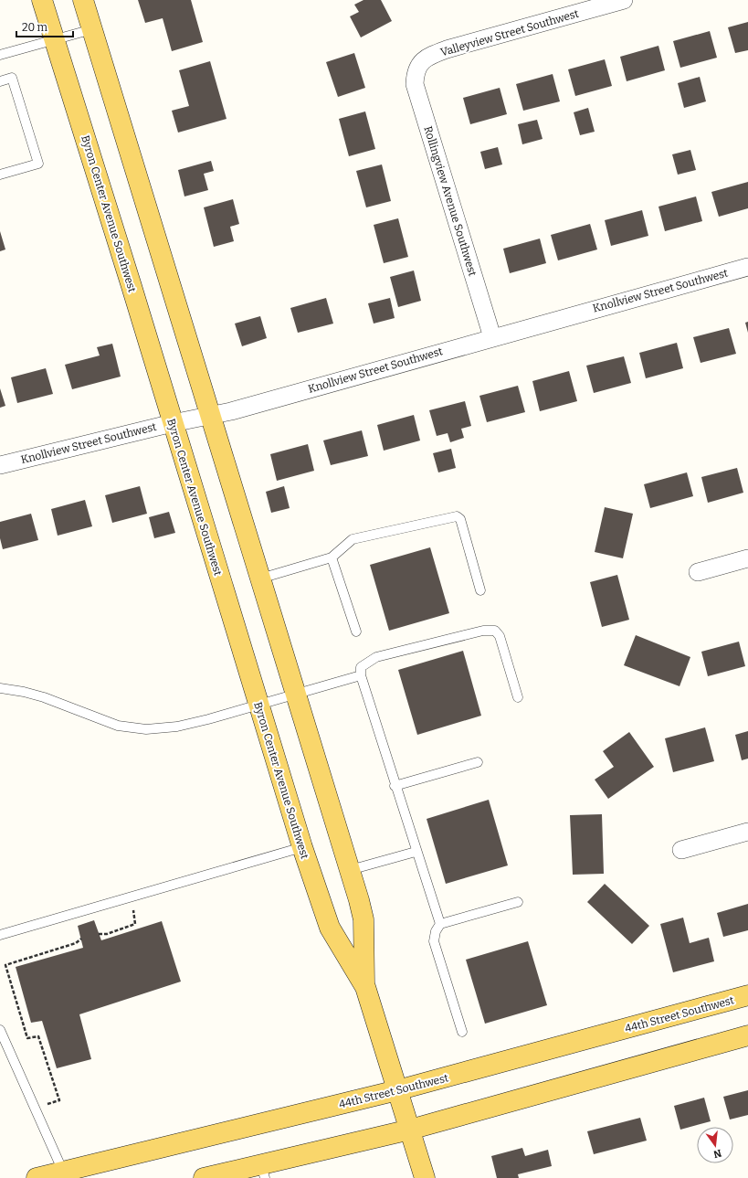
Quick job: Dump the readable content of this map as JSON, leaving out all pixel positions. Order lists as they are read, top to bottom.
{
  "streets": {
    "main road": ["Byron Center Avenue Southwest", "44th Street Southwest"],
    "street": ["Valleyview Street Southwest", "Rollingview Avenue Southwest", "Knollview Street Southwest"]
  },
  "crossings": [
    ["Valleyview Street Southwest", "Rollingview Avenue Southwest"],
    ["Rollingview Avenue Southwest", "Knollview Street Southwest"],
    ["Byron Center Avenue Southwest", "Knollview Street Southwest"],
    ["Byron Center Avenue Southwest", "44th Street Southwest"]
  ],
  "scale_bar": "20 m",
  "north": "bottom"
}
